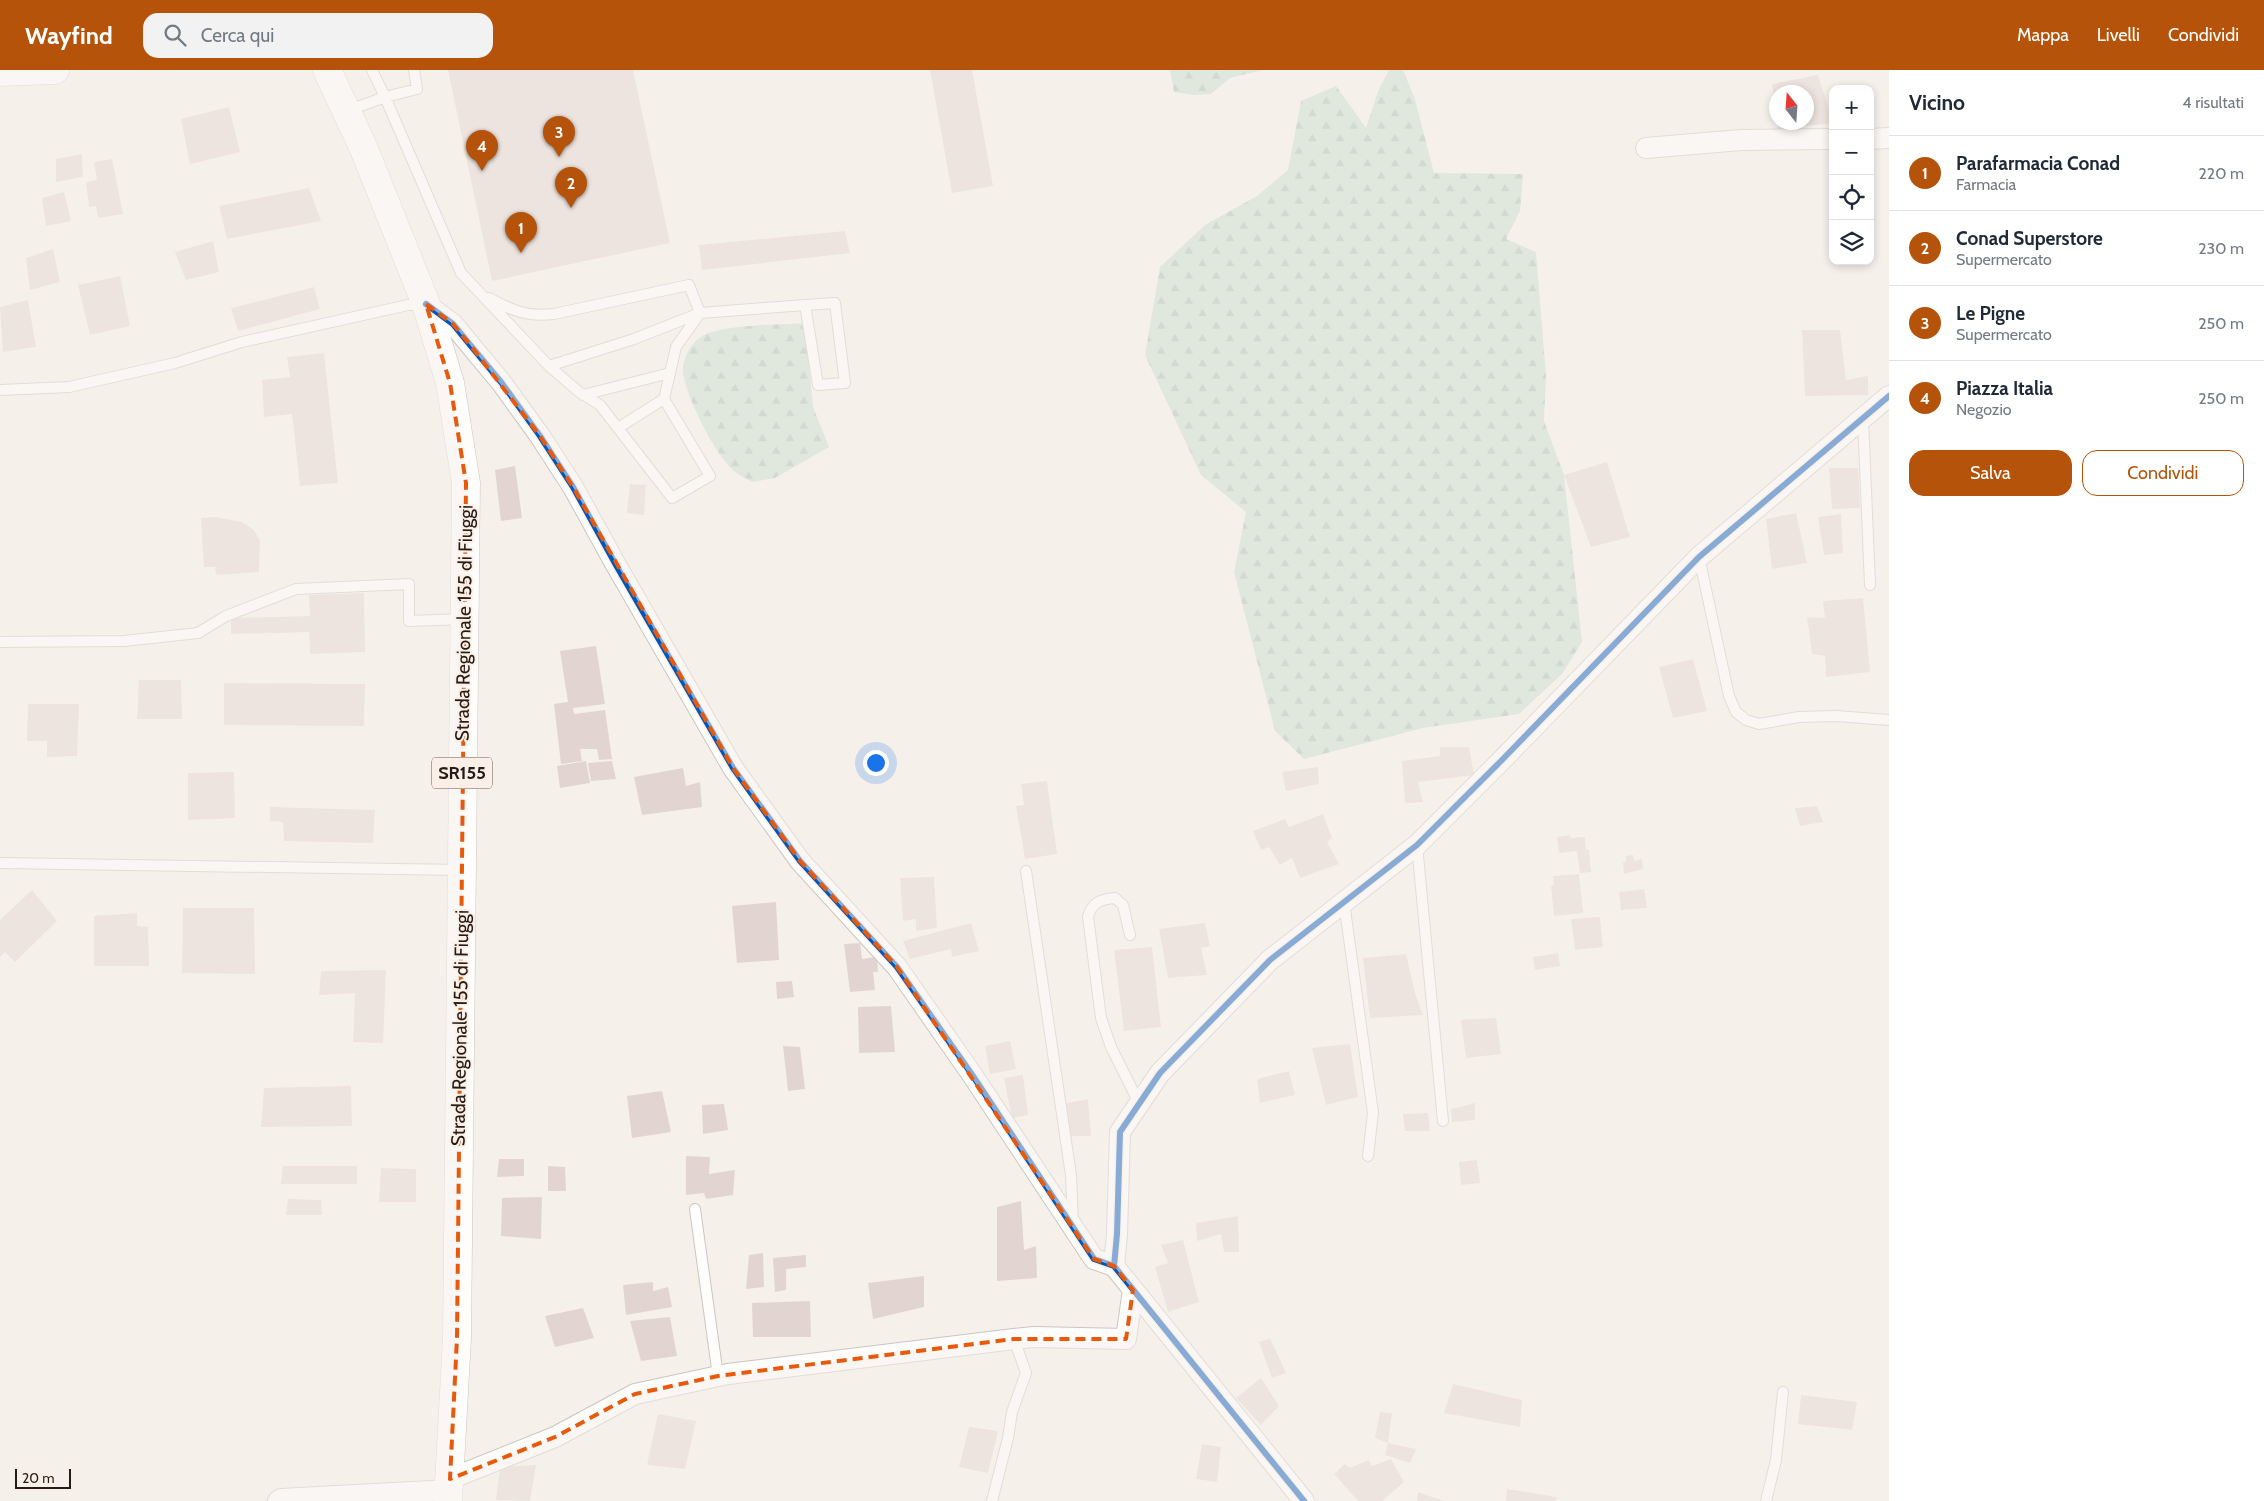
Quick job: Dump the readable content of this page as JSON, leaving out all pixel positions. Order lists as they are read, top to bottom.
{
  "streets": {
    "main road": ["Strada Regionale 155 di Fiuggi", "SR155"]
  },
  "scale_bar": "20 m",
  "north": "top",
  "page": {
    "header": "Wayfind",
    "search": "Cerca qui",
    "nav": ["Mappa", "Livelli", "Condividi"],
    "heading": ["Vicino", "4 risultati"],
    "map_buttons": ["+", "−"],
    "pins": [
      "3",
      "4",
      "2",
      "1"
    ],
    "list": [
      {
        "mark": "1",
        "name": "Parafarmacia Conad",
        "note": "Farmacia",
        "value": "220 m"
      },
      {
        "mark": "2",
        "name": "Conad Superstore",
        "note": "Supermercato",
        "value": "230 m"
      },
      {
        "mark": "3",
        "name": "Le Pigne",
        "note": "Supermercato",
        "value": "250 m"
      },
      {
        "mark": "4",
        "name": "Piazza Italia",
        "note": "Negozio",
        "value": "250 m"
      }
    ],
    "buttons": ["Salva", "Condividi"],
    "scale": "20 m"
  }
}
